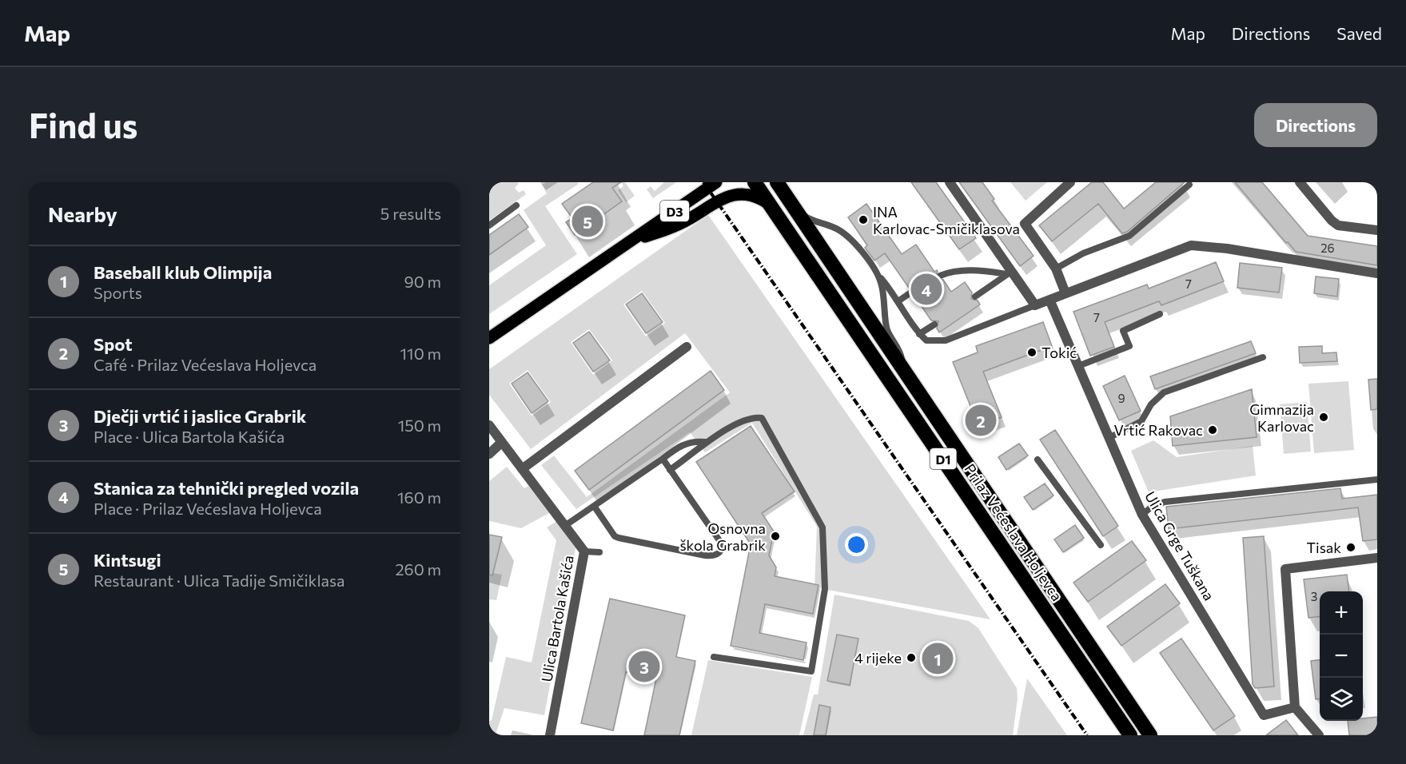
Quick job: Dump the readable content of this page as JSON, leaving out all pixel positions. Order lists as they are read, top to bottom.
{
  "streets": {
    "highway": ["D1", "Prilaz Većeslava Holjevca"],
    "main road": ["D3"],
    "street": ["Ulica Grge Tuškana", "Ulica Bartola Kašića"]
  },
  "places": [
    "INA Karlovac-Smičiklasova",
    "Tokić",
    "Gimnazija Karlovac",
    "Vrtić Rakovac",
    "Osnovna škola Grabrik",
    "Tisak",
    "4 rijeke"
  ],
  "house_numbers": [
    "26",
    "7",
    "7",
    "9",
    "3"
  ],
  "page": {
    "header": "Map",
    "nav": ["Map", "Directions", "Saved"],
    "buttons": "Directions",
    "title": "Find us",
    "heading": ["Nearby", "5 results"],
    "pins": [
      "5",
      "4",
      "2",
      "1",
      "3"
    ],
    "list": [
      {
        "mark": "1",
        "name": "Baseball klub Olimpija",
        "note": "Sports",
        "value": "90 m"
      },
      {
        "mark": "2",
        "name": "Spot",
        "note": "Café · Prilaz Većeslava Holjevca",
        "value": "110 m"
      },
      {
        "mark": "3",
        "name": "Dječji vrtić i jaslice Grabrik",
        "note": "Place · Ulica Bartola Kašića",
        "value": "150 m"
      },
      {
        "mark": "4",
        "name": "Stanica za tehnički pregled vozila",
        "note": "Place · Prilaz Većeslava Holjevca",
        "value": "160 m"
      },
      {
        "mark": "5",
        "name": "Kintsugi",
        "note": "Restaurant · Ulica Tadije Smičiklasa",
        "value": "260 m"
      }
    ],
    "map_buttons": ["+", "−"]
  }
}
